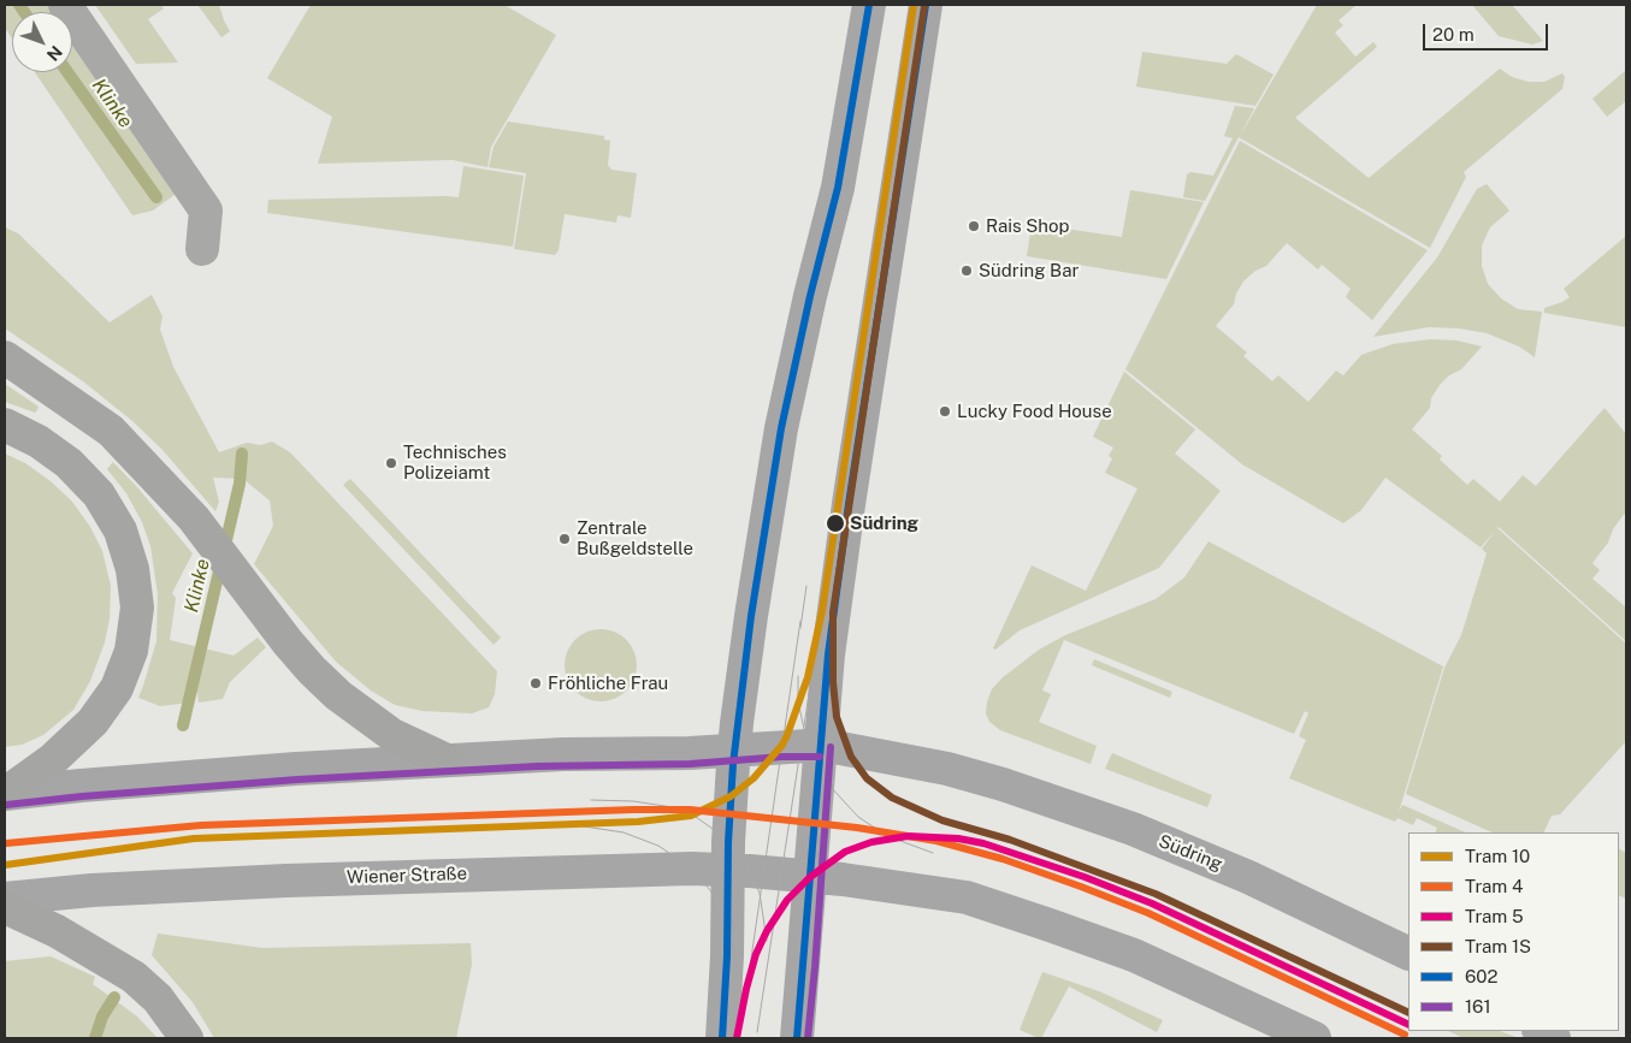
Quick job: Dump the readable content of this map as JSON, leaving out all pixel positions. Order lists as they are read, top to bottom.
{
  "streets": {
    "main road": ["Südring", "Wiener Straße"]
  },
  "water": ["Klinke"],
  "places": [
    "Rais Shop",
    "Südring Bar",
    "Lucky Food House",
    "Technisches Polizeiamt",
    "Südring",
    "Zentrale Bußgeldstelle",
    "Fröhliche Frau"
  ],
  "lines": [
    "tram line 10",
    "transit line 602",
    "tram line 1S",
    "transit line 161",
    "tram line 4",
    "tram line 5"
  ],
  "legend": [
    "Tram 10",
    "Tram 4",
    "Tram 5",
    "Tram 1S",
    "602",
    "161"
  ],
  "scale_bar": "20 m",
  "north": "bottom right"
}
